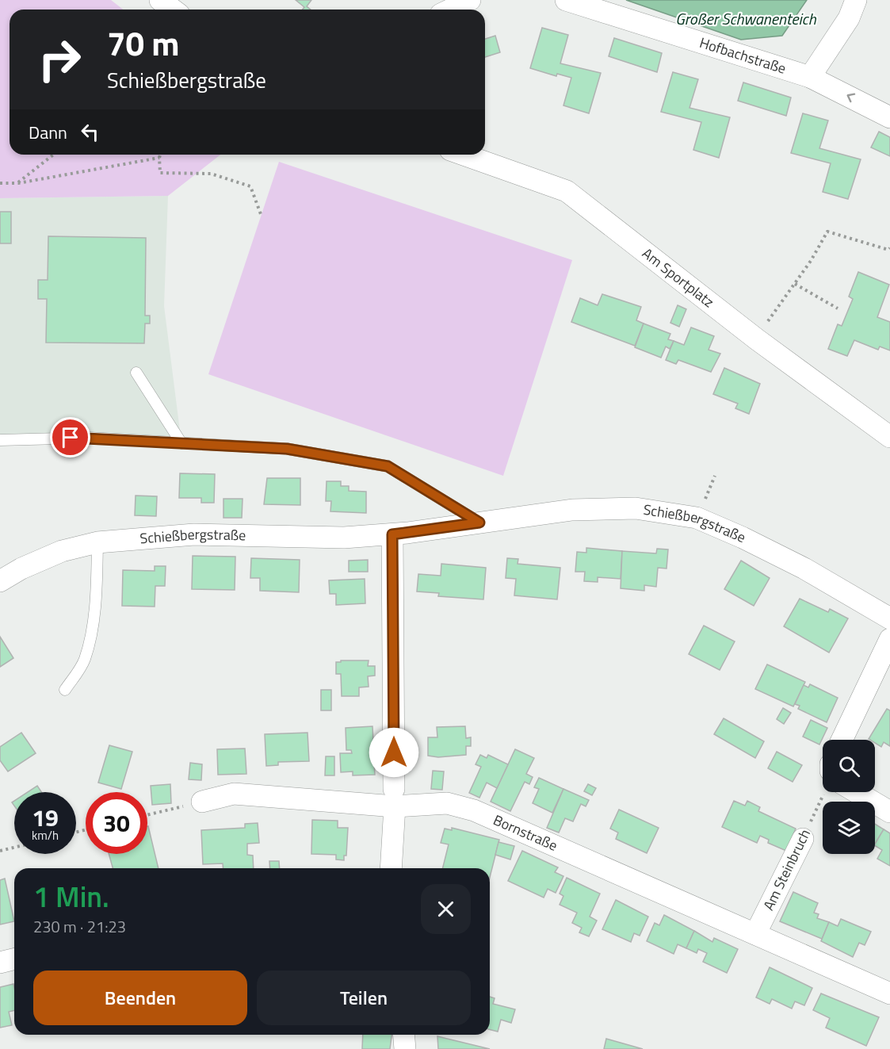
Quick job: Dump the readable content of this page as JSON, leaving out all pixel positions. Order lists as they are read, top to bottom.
{
  "streets": {
    "street": [
      "Hofbachstraße",
      "Am Sportplatz",
      "Schießbergstraße",
      "Bornstraße",
      "Am Steinbruch"
    ]
  },
  "crossings": [
    ["Bornstraße", "Am Steinbruch"]
  ],
  "water": ["Großer Schwanenteich"],
  "page": {
    "turn": ["70 m", "Schießbergstraße"],
    "then": "Dann",
    "speed": "19 km/h",
    "limit": "30",
    "heading": ["1 Min.", "230 m · 21:23"],
    "buttons": ["Beenden", "Teilen"]
  }
}
